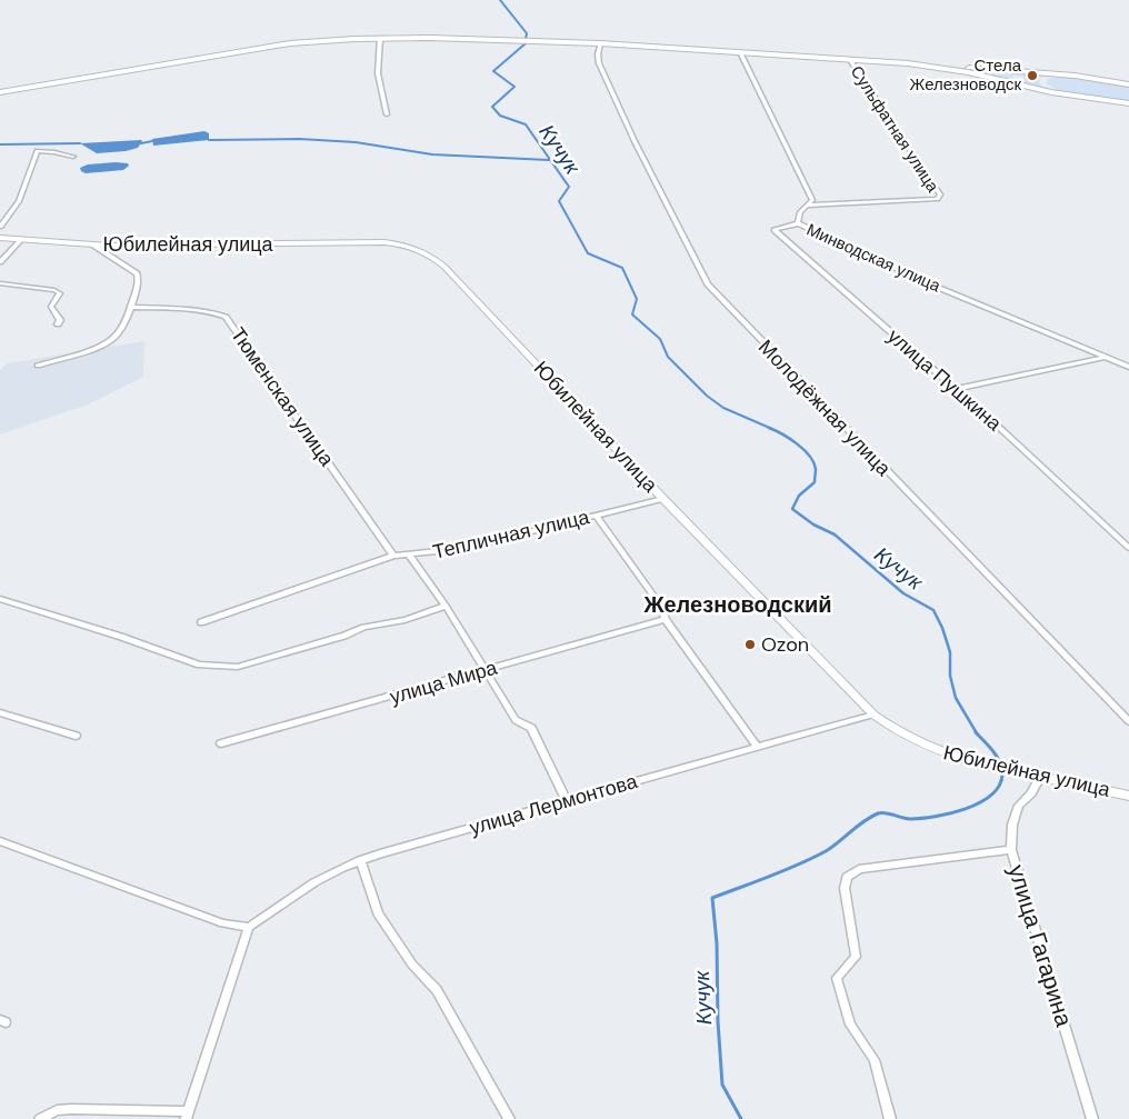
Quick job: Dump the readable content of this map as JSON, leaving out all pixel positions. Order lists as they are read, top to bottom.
{
  "streets": {
    "main road": ["Юбилейная улица"],
    "street": [
      "Сульфатная улица",
      "Минводская улица",
      "улица Пушкина",
      "Тюменская улица",
      "Молодёжная улица",
      "Тепличная улица",
      "улица Мира",
      "улица Лермонтова",
      "улица Гагарина"
    ]
  },
  "crossings": [
    ["Сульфатная улица", "Минводская улица"],
    ["Юбилейная улица", "Тепличная улица"],
    ["Юбилейная улица", "улица Лермонтова"],
    ["Юбилейная улица", "улица Гагарина"],
    ["Минводская улица", "улица Пушкина"],
    ["Тюменская улица", "Тепличная улица"]
  ],
  "districts": ["Железноводский"],
  "water": ["Кучук"],
  "places": ["Стела Железноводск", "Ozon"]
}
